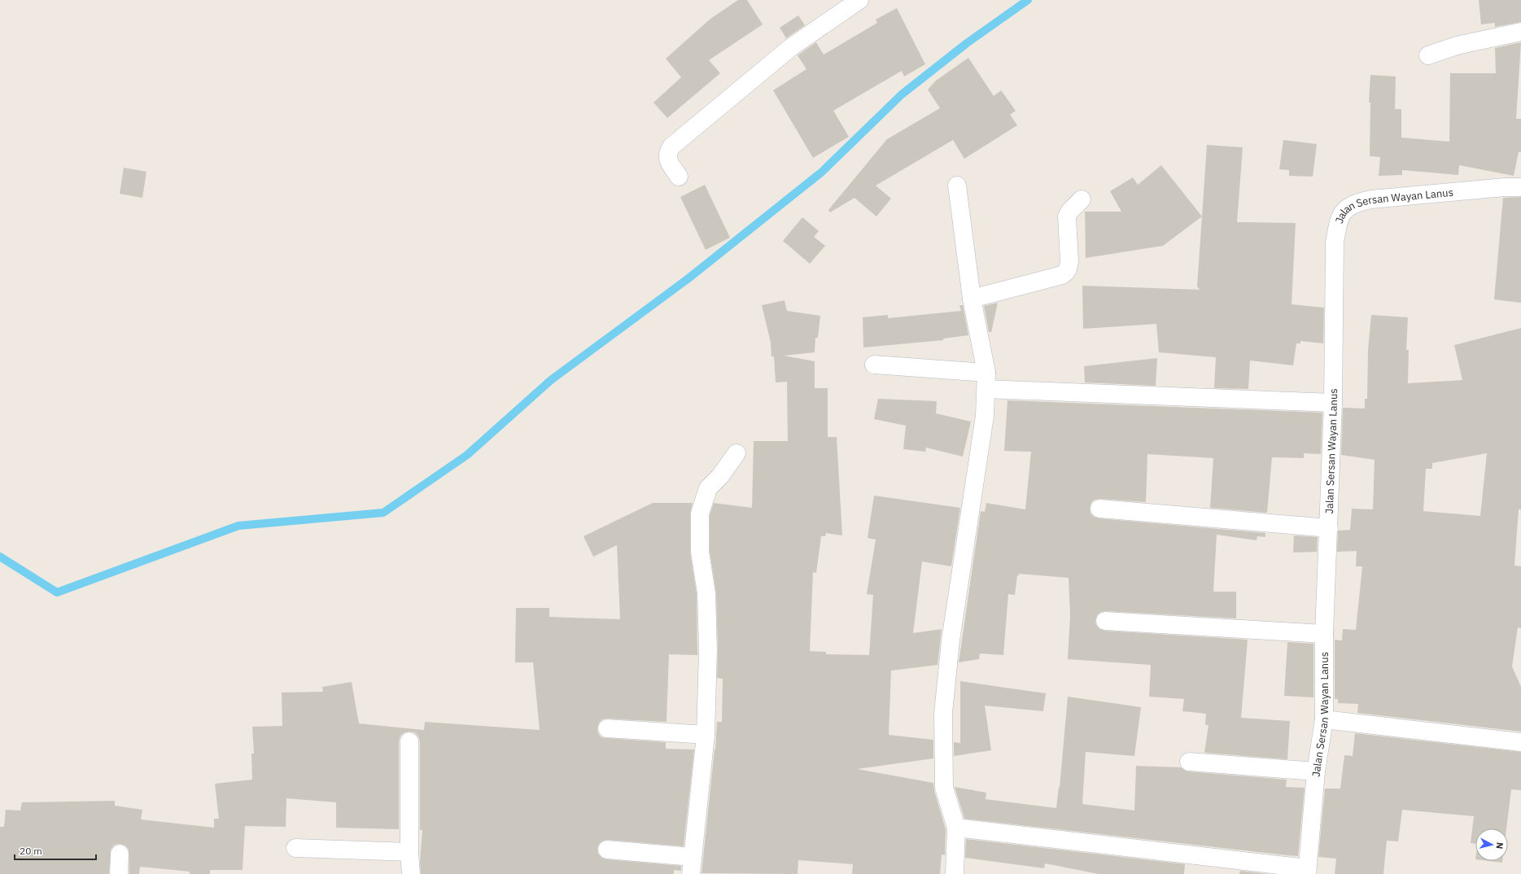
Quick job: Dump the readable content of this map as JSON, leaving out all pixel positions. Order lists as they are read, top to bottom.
{
  "streets": {
    "street": ["Jalan Sersan Wayan Lanus"]
  },
  "scale_bar": "20 m",
  "north": "right"
}
